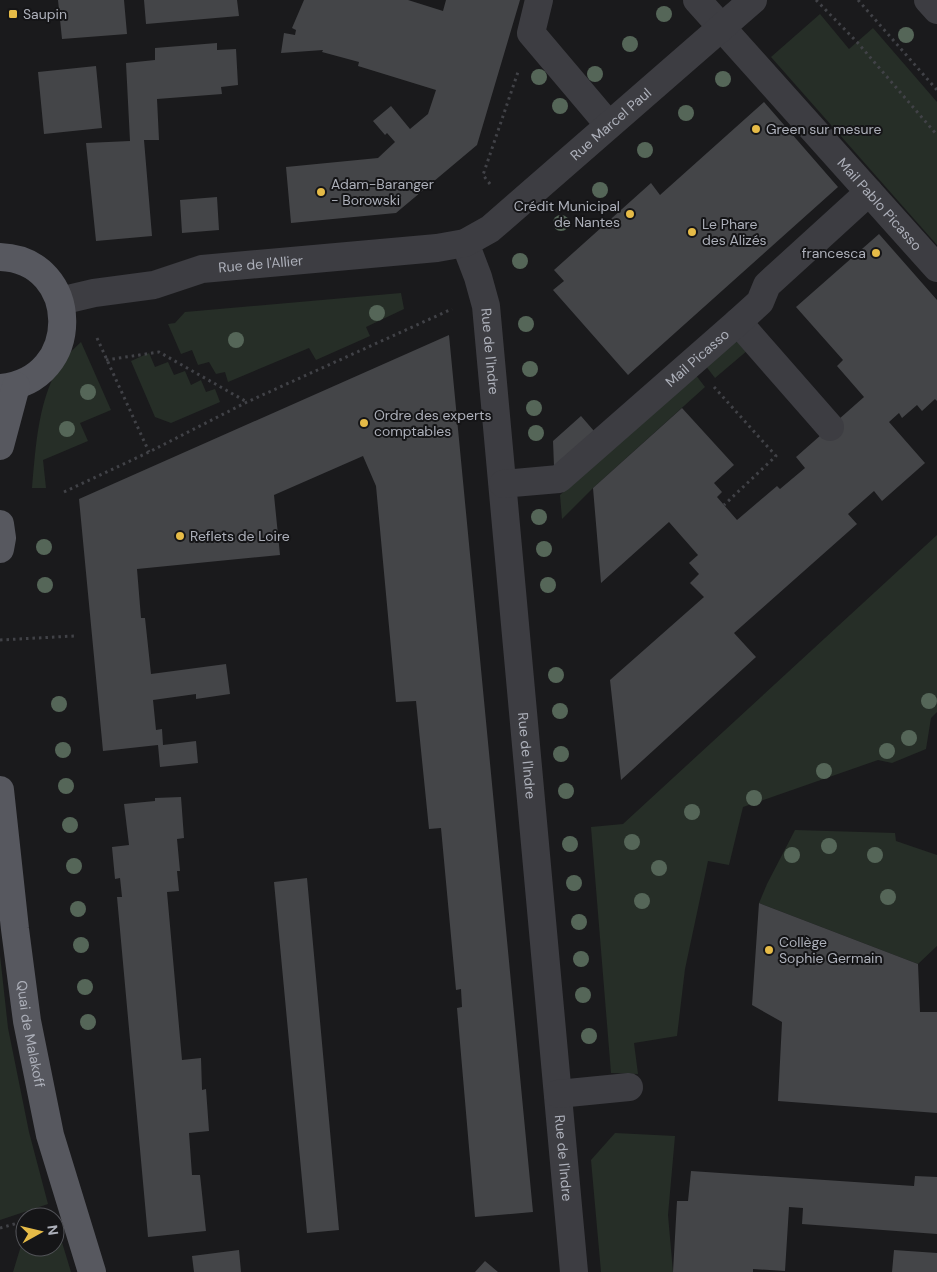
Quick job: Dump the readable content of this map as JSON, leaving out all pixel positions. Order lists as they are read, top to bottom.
{
  "streets": {
    "main road": ["Quai de Malakoff"],
    "street": [
      "Rue Marcel Paul",
      "Mail Pablo Picasso",
      "Rue de l'Allier",
      "Rue de l'Indre",
      "Mail Picasso"
    ]
  },
  "crossings": [
    ["Rue Marcel Paul", "Mail Pablo Picasso"],
    ["Rue Marcel Paul", "Rue de l'Allier"],
    ["Rue Marcel Paul", "Rue de l'Indre"],
    ["Mail Pablo Picasso", "Mail Picasso"],
    ["Rue de l'Allier", "Rue de l'Indre"],
    ["Rue de l'Indre", "Mail Picasso"]
  ],
  "places": {
    "transit": ["Saupin"],
    "other": [
      "Green sur mesure",
      "Adam-Baranger - Borowski",
      "Crédit Municipal de Nantes",
      "Le Phare des Alizés",
      "francesca",
      "Ordre des experts comptables",
      "Reflets de Loire",
      "Collège Sophie Germain"
    ]
  },
  "north": "right"
}
